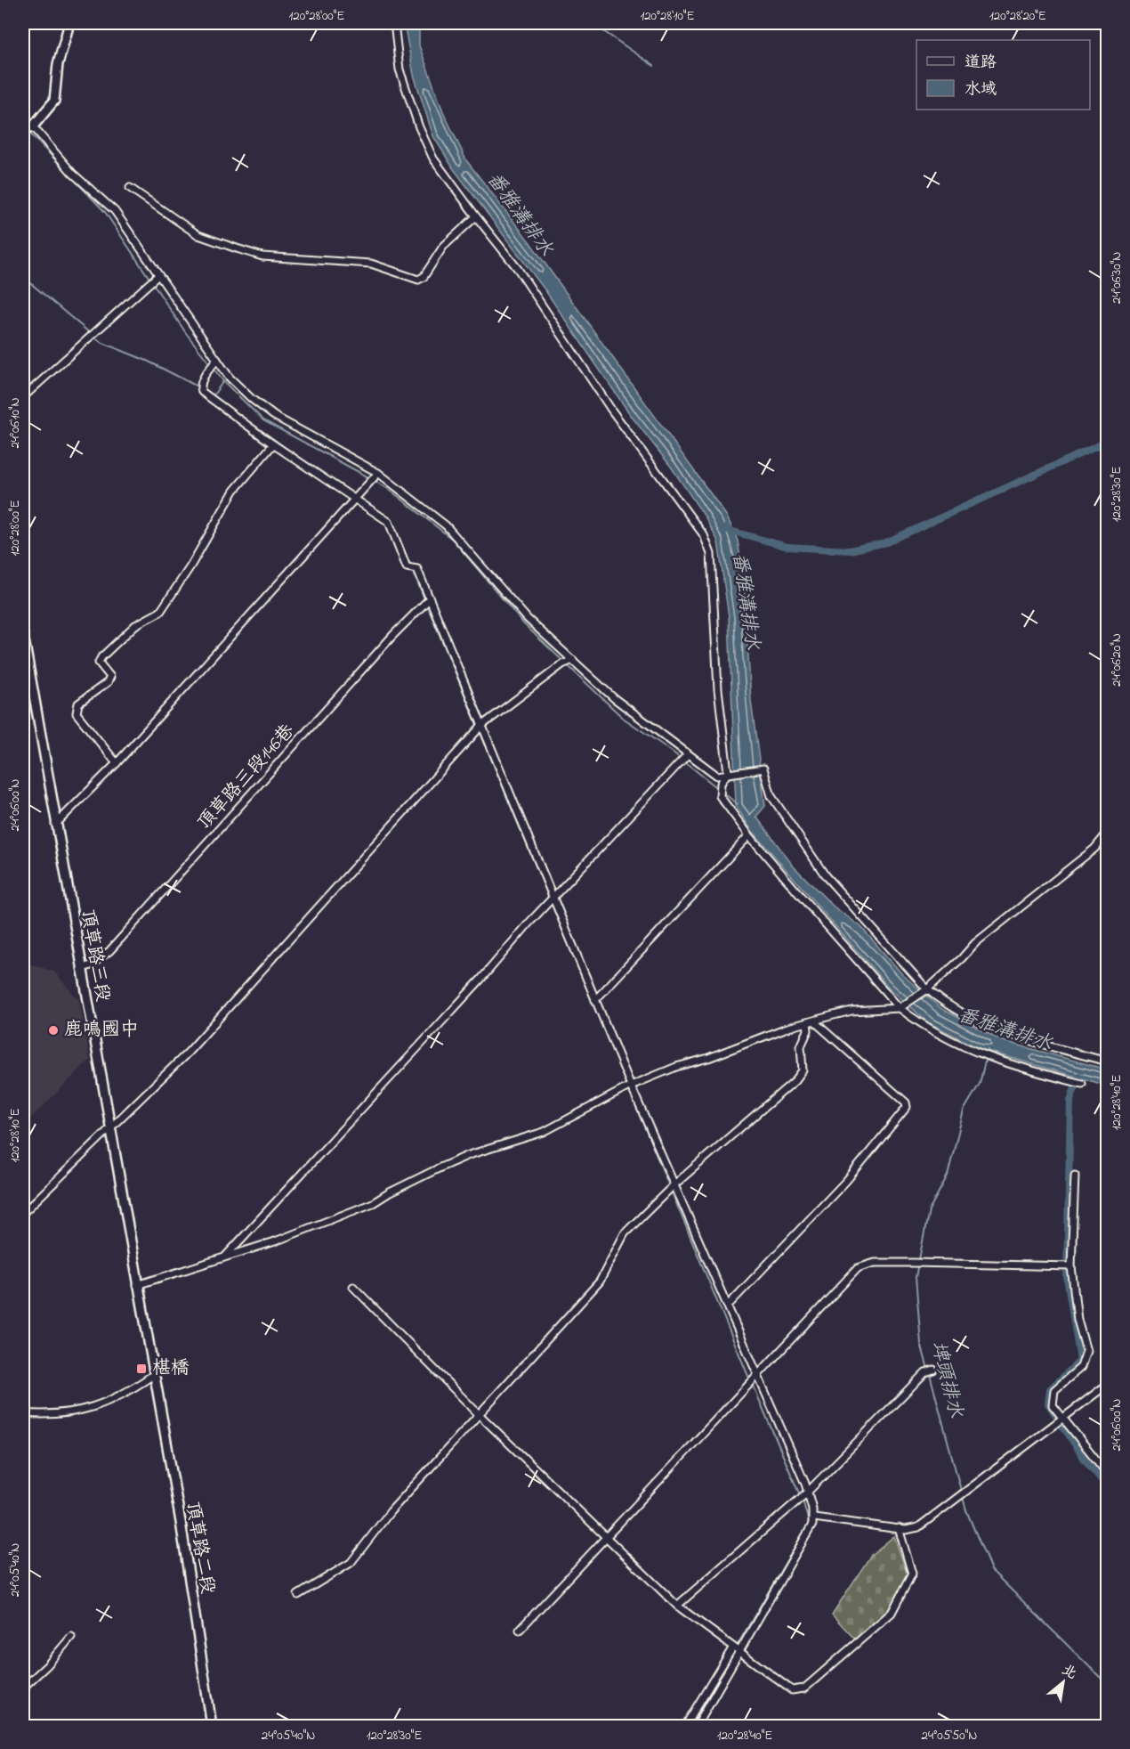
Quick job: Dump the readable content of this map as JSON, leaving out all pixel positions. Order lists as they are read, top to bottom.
{
  "streets": {
    "street": ["頂草路三段146巷", "頂草路三段", "頂草路二段"]
  },
  "crossings": [
    ["頂草路三段146巷", "頂草路三段"],
    ["頂草路三段", "頂草路二段"]
  ],
  "water": ["番雅溝排水", "埤頭排水"],
  "places": {
    "other": ["鹿鳴國中"],
    "transit": ["椹橋"]
  },
  "legend": ["道路", "水域"],
  "north": "top right",
  "coordinates": [
    "120°28'00\"E",
    "120°28'10\"E",
    "120°28'20\"E",
    "24°06'30\"N",
    "24°06'10\"N",
    "120°28'30\"E",
    "24°06'20\"N",
    "24°06'00\"N",
    "120°28'40\"E",
    "24°05'40\"N",
    "24°05'50\"N"
  ]
}
